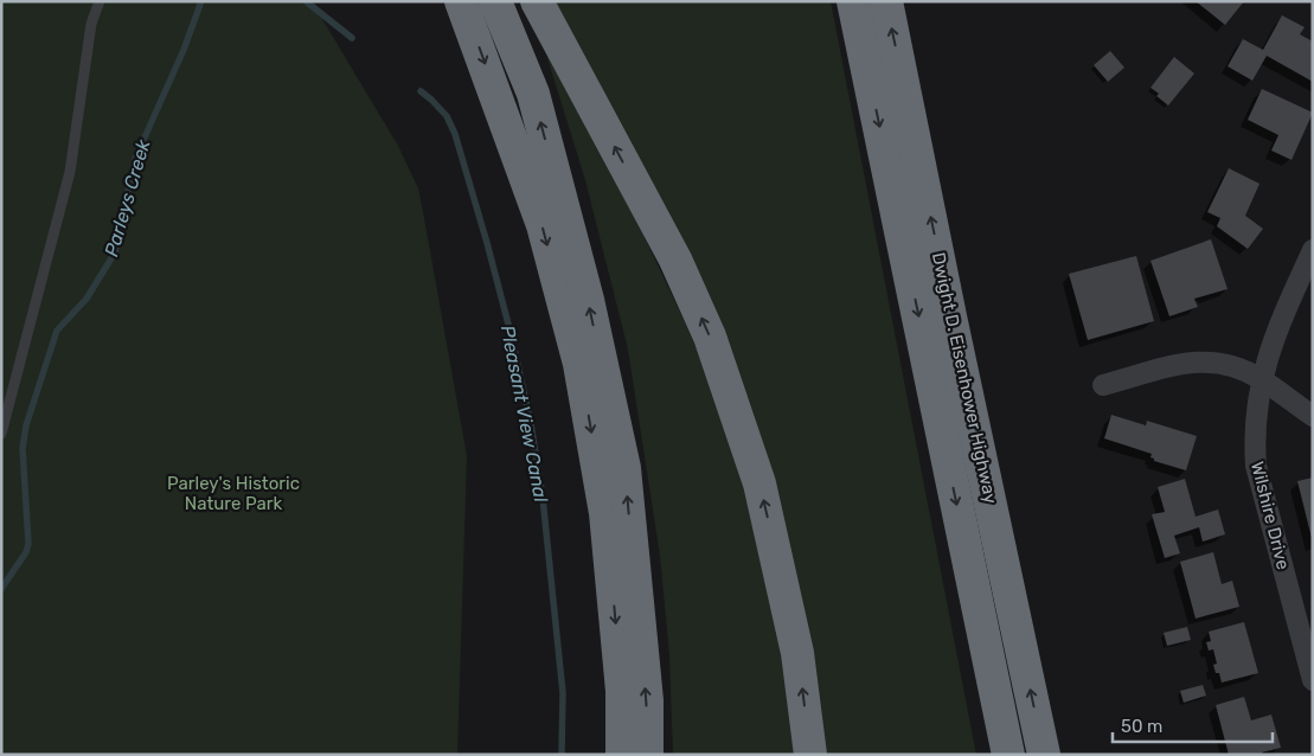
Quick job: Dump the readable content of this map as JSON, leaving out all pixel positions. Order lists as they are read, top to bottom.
{
  "streets": {
    "highway": ["Dwight D. Eisenhower Highway"],
    "street": ["Wilshire Drive"]
  },
  "water": ["Parleys Creek", "Pleasant View Canal"],
  "parks": ["Parley's Historic Nature Park"],
  "scale_bar": "50 m"
}
